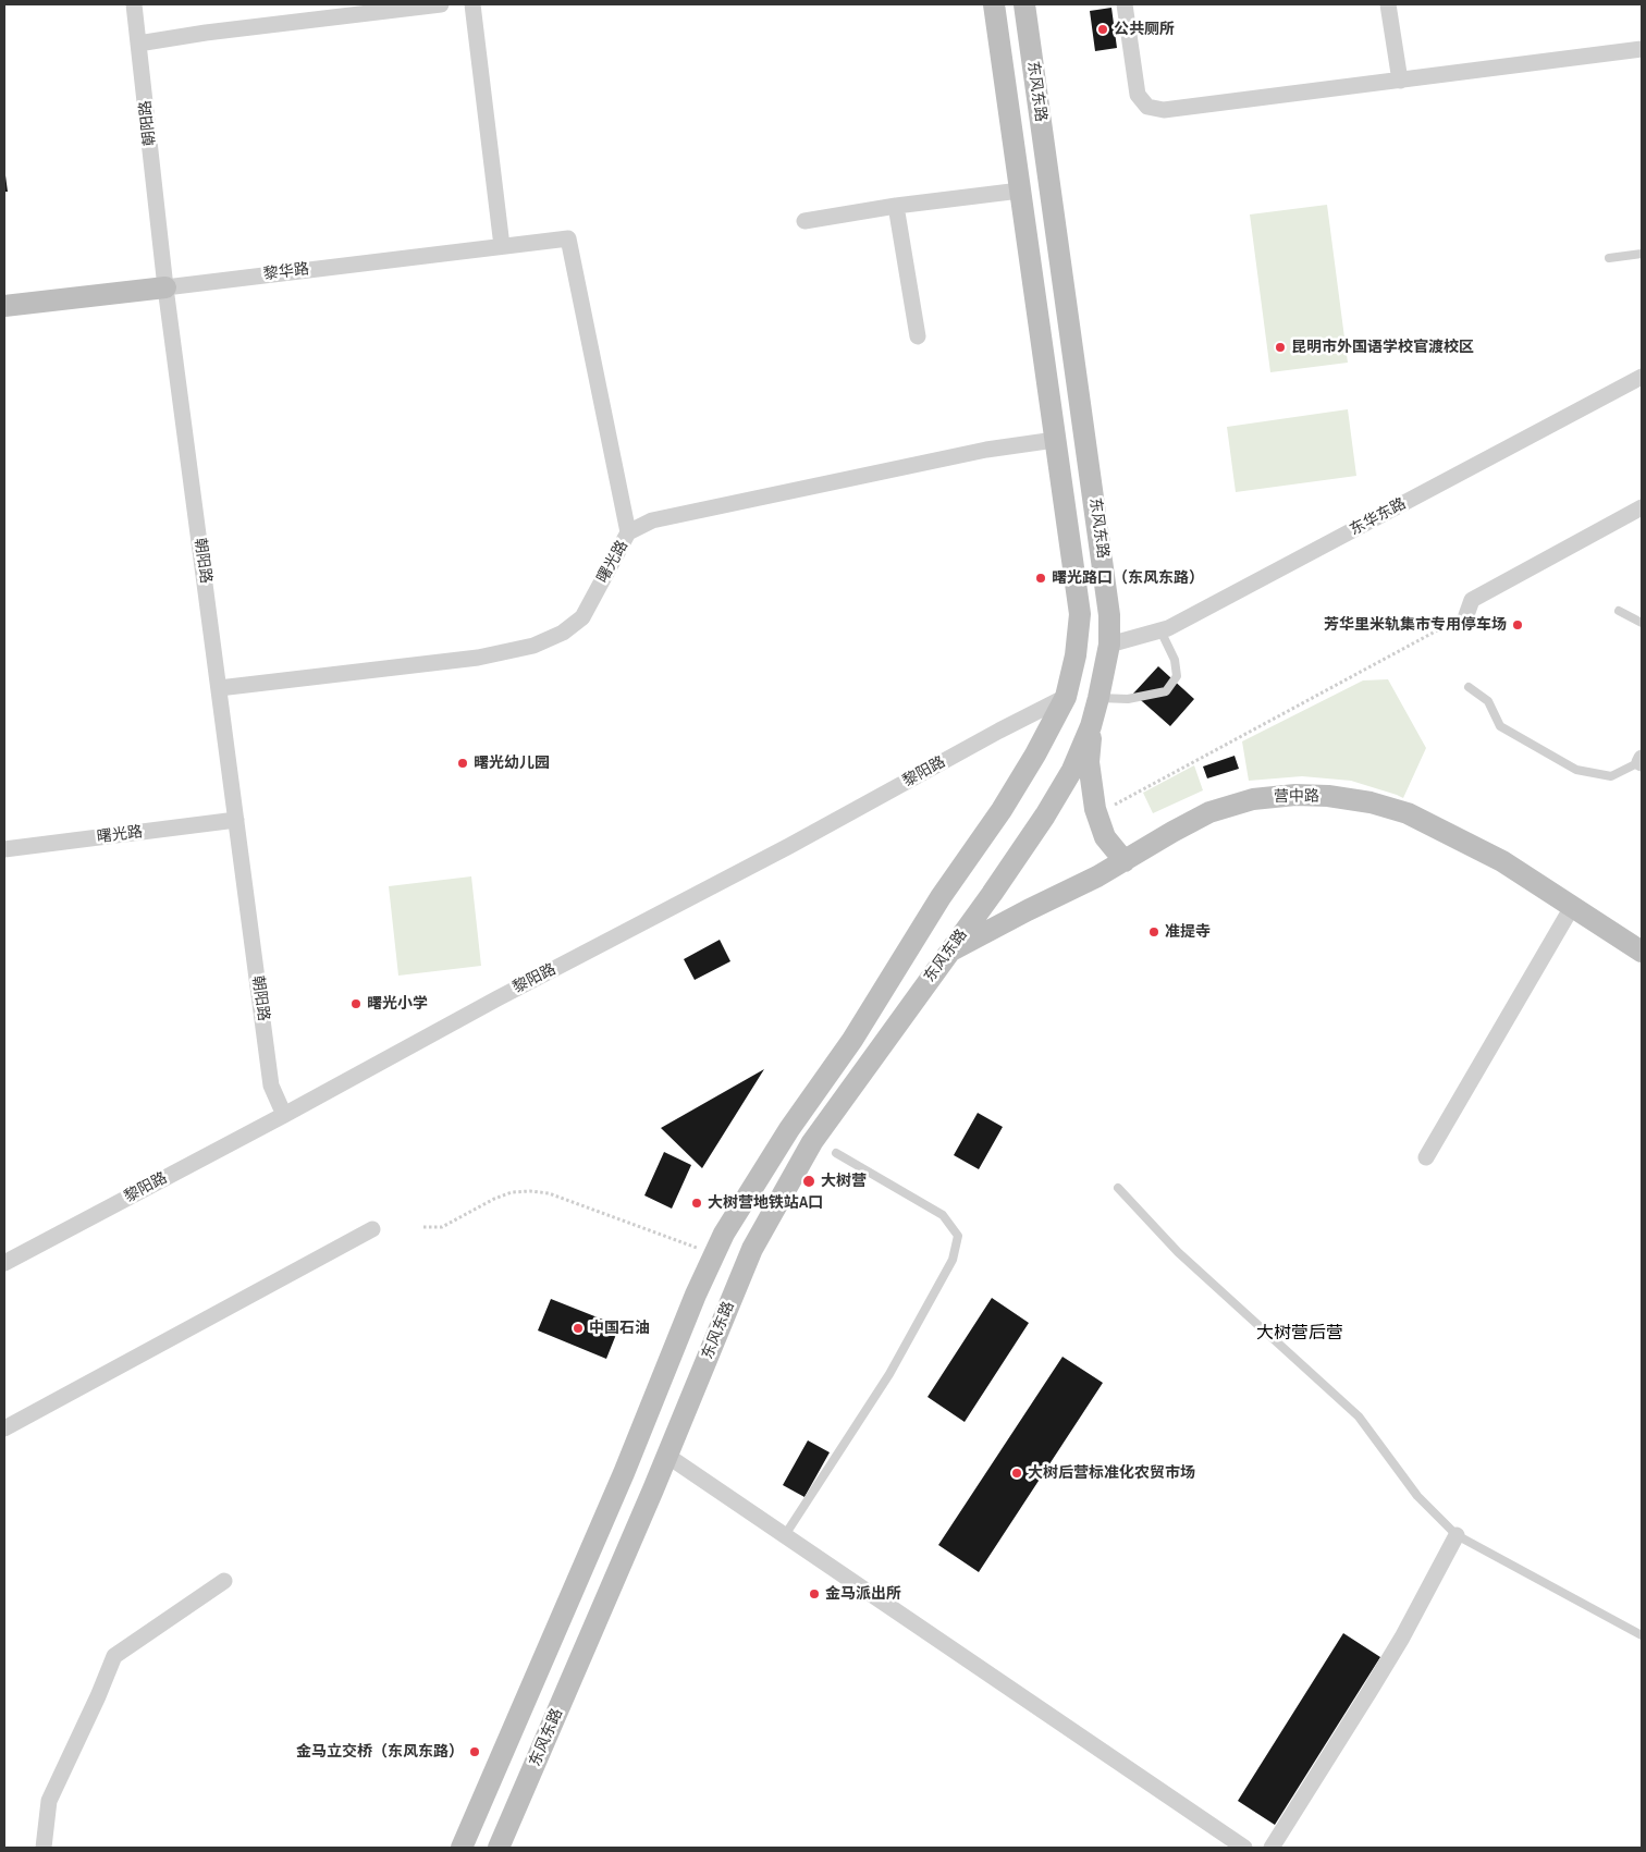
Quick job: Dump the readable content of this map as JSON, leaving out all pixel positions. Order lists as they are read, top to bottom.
{
  "streets": {
    "main road": ["东风东路", "黎华路", "营中路"],
    "street": [
      "朝阳路",
      "东华东路",
      "曙光路",
      "黎阳路"
    ]
  },
  "crossings": [
    ["东风东路", "东华东路"],
    ["东风东路", "曙光路"],
    ["东风东路", "黎阳路"],
    ["东风东路", "营中路"],
    ["朝阳路", "黎华路"],
    ["朝阳路", "曙光路"],
    ["朝阳路", "黎阳路"],
    ["黎华路", "曙光路"]
  ],
  "districts": ["大树营后营"],
  "places": [
    "公共厕所",
    "昆明市外国语学校官渡校区",
    "曙光路口（东风东路）",
    "芳华里米轨集市专用停车场",
    "曙光幼儿园",
    "准提寺",
    "曙光小学",
    "大树营",
    "大树营地铁站A口",
    "中国石油",
    "大树后营标准化农贸市场",
    "金马派出所",
    "金马立交桥（东风东路）"
  ]
}
